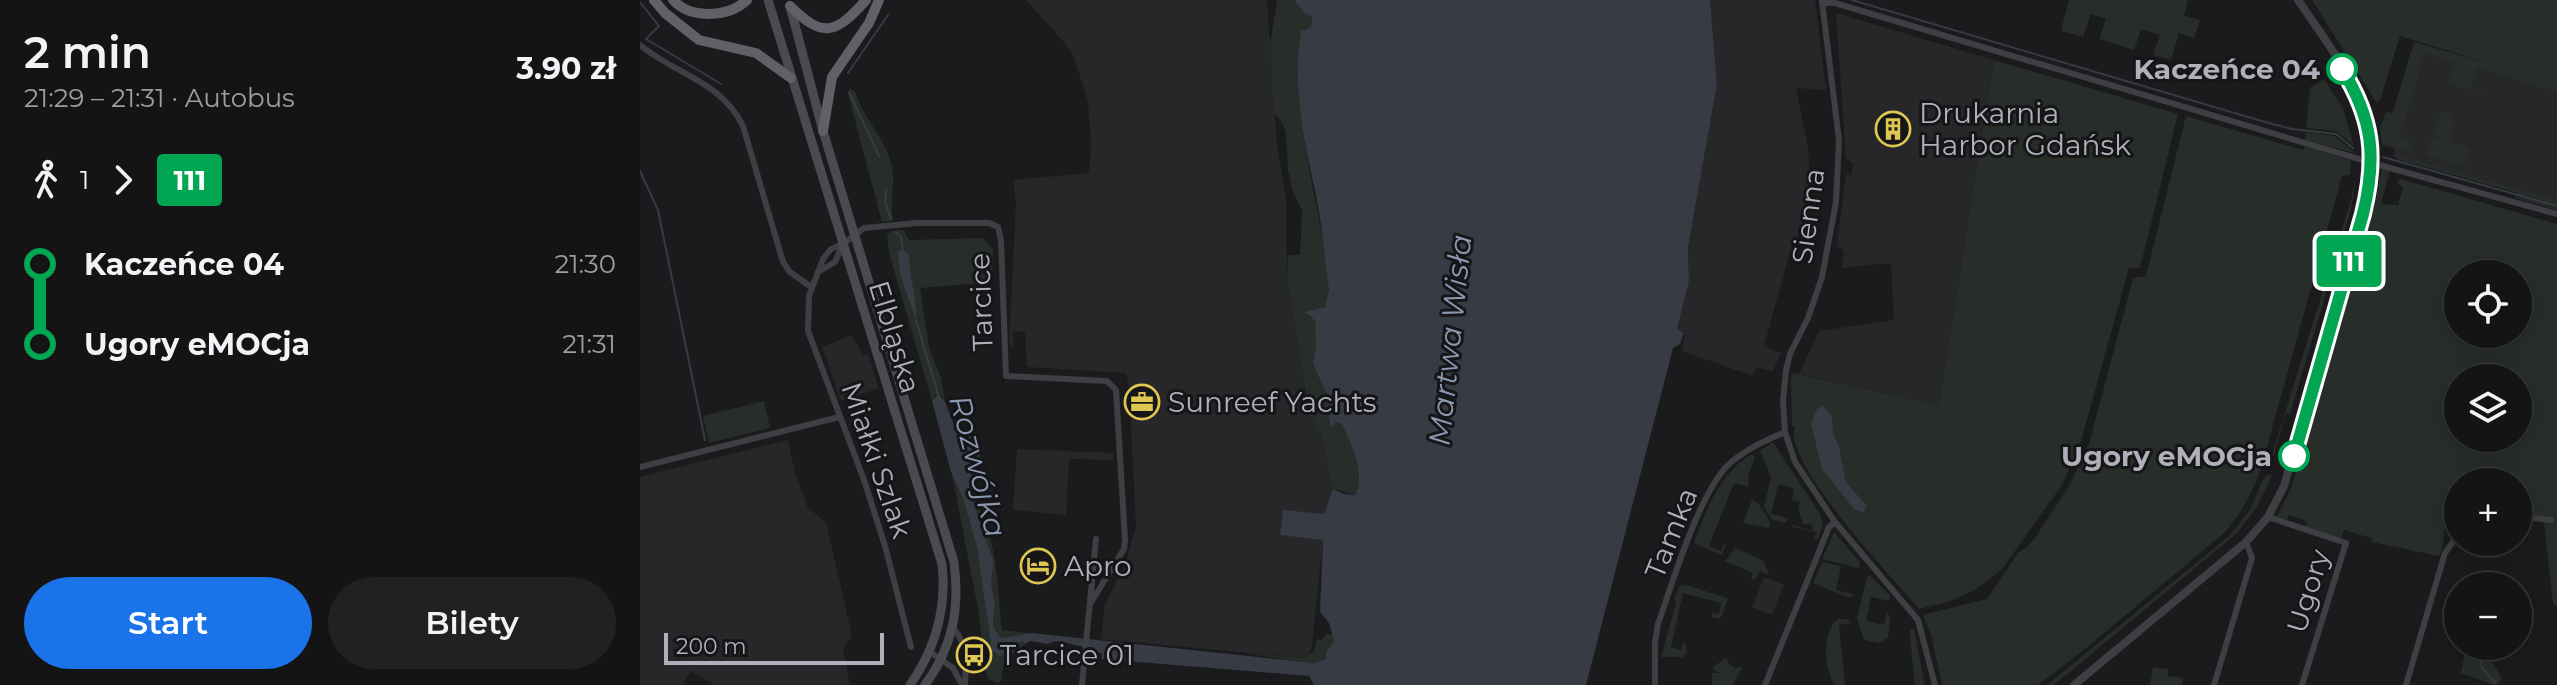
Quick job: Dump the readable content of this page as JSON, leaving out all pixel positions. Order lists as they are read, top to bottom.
{
  "streets": {
    "main road": ["Elbląska"],
    "street": [
      "Sienna",
      "Tarcice",
      "Miałki Szlak",
      "Tamka",
      "Ugory"
    ]
  },
  "crossings": [
    ["Sienna", "Tamka"],
    ["Tarcice", "Elbląska"],
    ["Tarcice", "Miałki Szlak"],
    ["Elbląska", "Miałki Szlak"]
  ],
  "water": ["Martwa Wisła", "Rozwójka"],
  "places": {
    "other": ["Kaczeńce 04", "Ugory eMOCja"],
    "building": ["Drukarnia Harbor Gdańsk"],
    "office": ["Sunreef Yachts"],
    "hotel": ["Apro"],
    "bus stop": ["Tarcice 01"]
  },
  "lines": ["bus line 111"],
  "scale_bar": "200 m",
  "page": {
    "heading": ["2 min", "21:29 – 21:31 · Autobus", "3.90 zł"],
    "on_map": "111",
    "legs": ["1", "111"],
    "list": [
      {
        "name": "Kaczeńce 04",
        "value": "21:30"
      },
      {
        "name": "Ugory eMOCja",
        "value": "21:31"
      }
    ],
    "map_buttons": ["+", "−"],
    "buttons": ["Start", "Bilety"],
    "scale": "200 m"
  }
}
